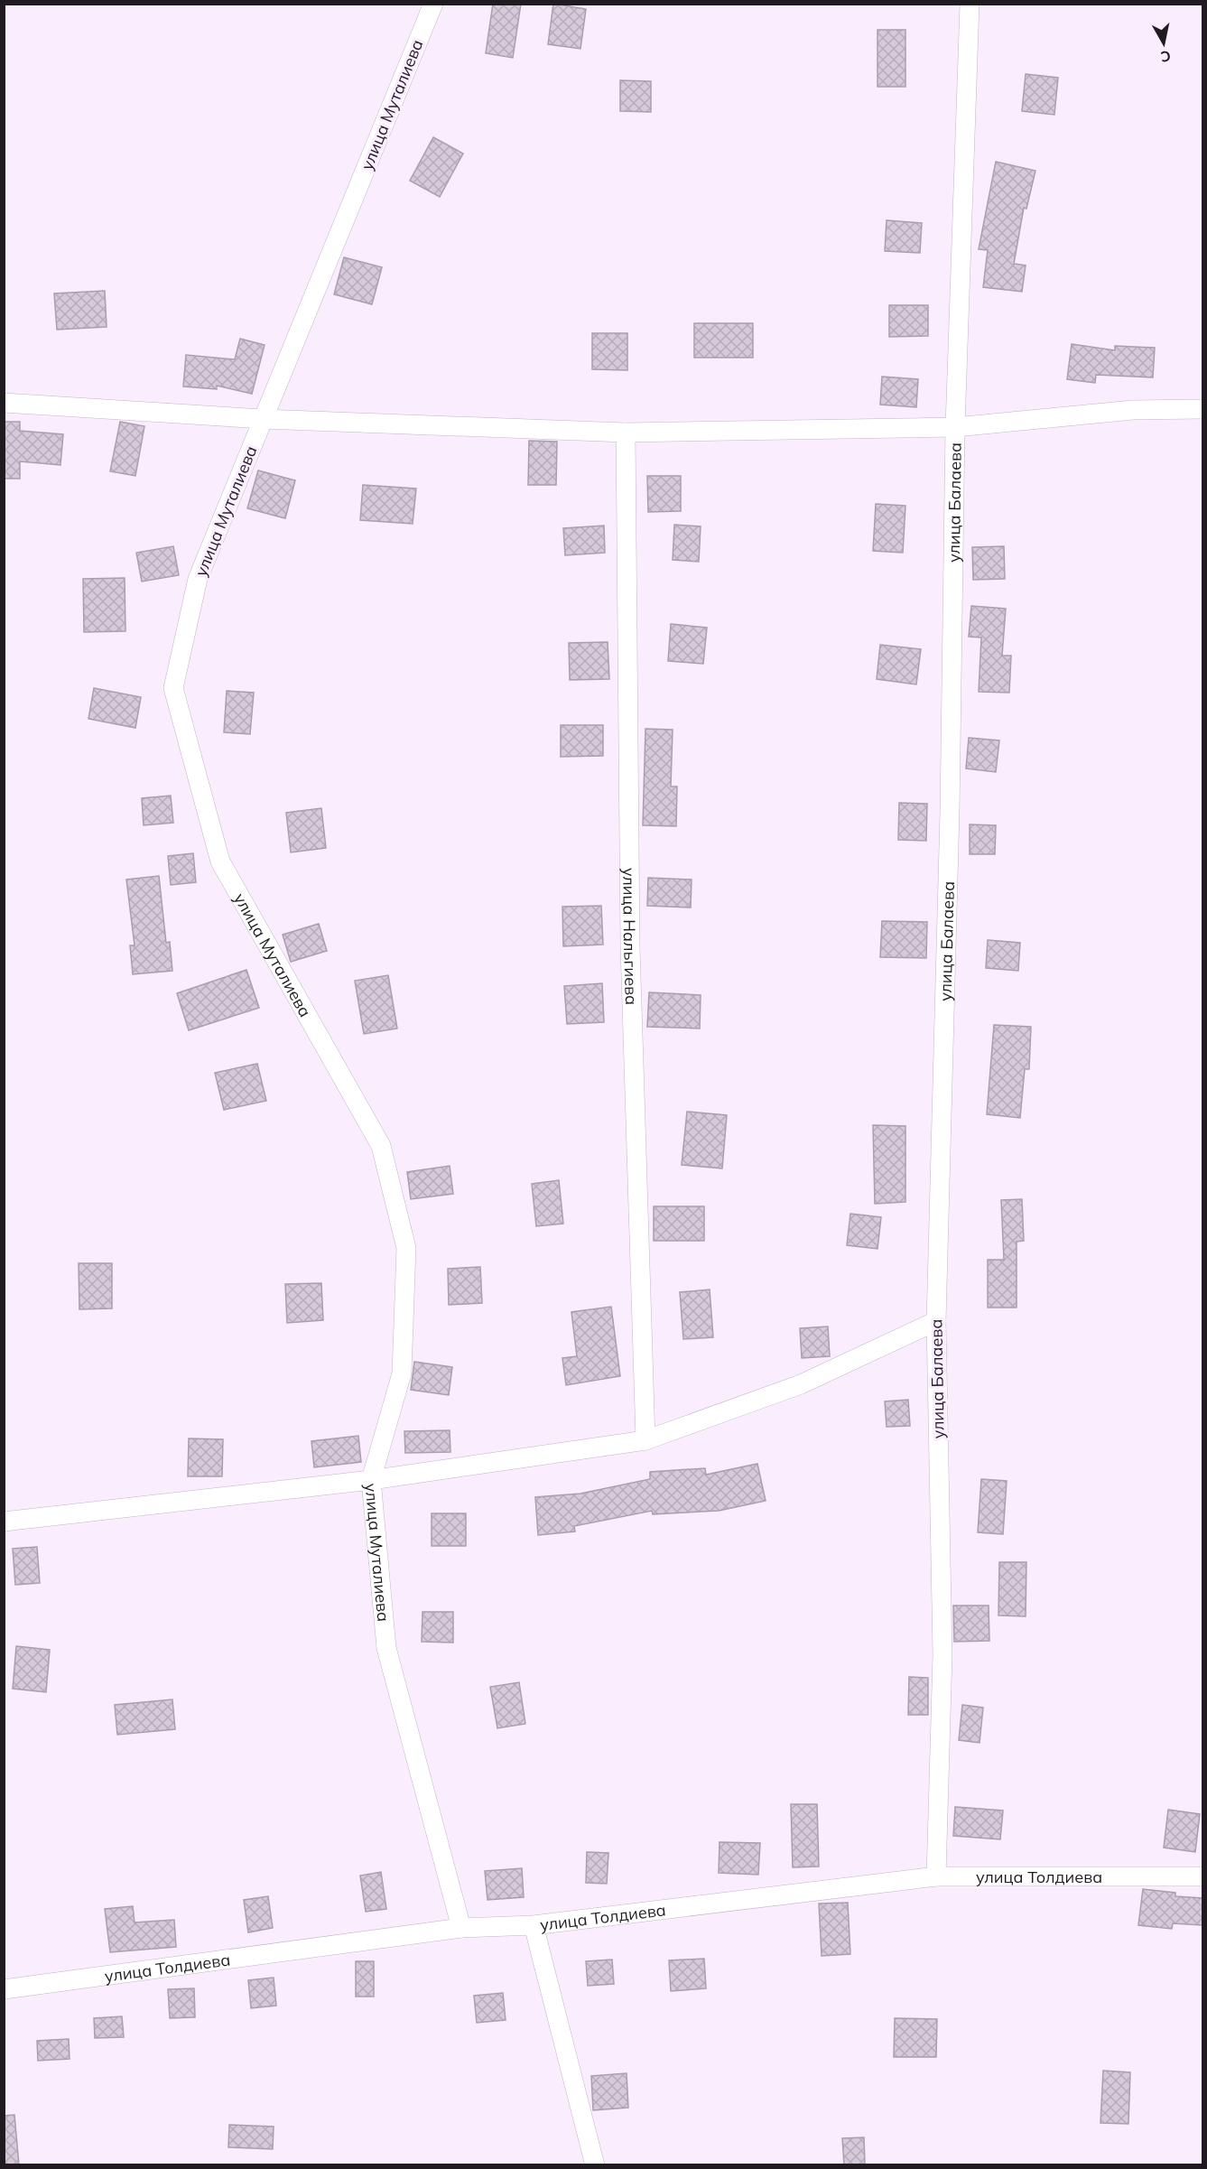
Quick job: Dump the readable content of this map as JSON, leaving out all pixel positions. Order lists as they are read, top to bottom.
{
  "streets": {
    "street": [
      "улица Муталиева",
      "улица Балаева",
      "улица Нальгиева",
      "улица Толдиева"
    ]
  },
  "crossings": [
    ["улица Муталиева", "улица Толдиева"],
    ["улица Балаева", "улица Толдиева"]
  ],
  "north": "bottom"
}
